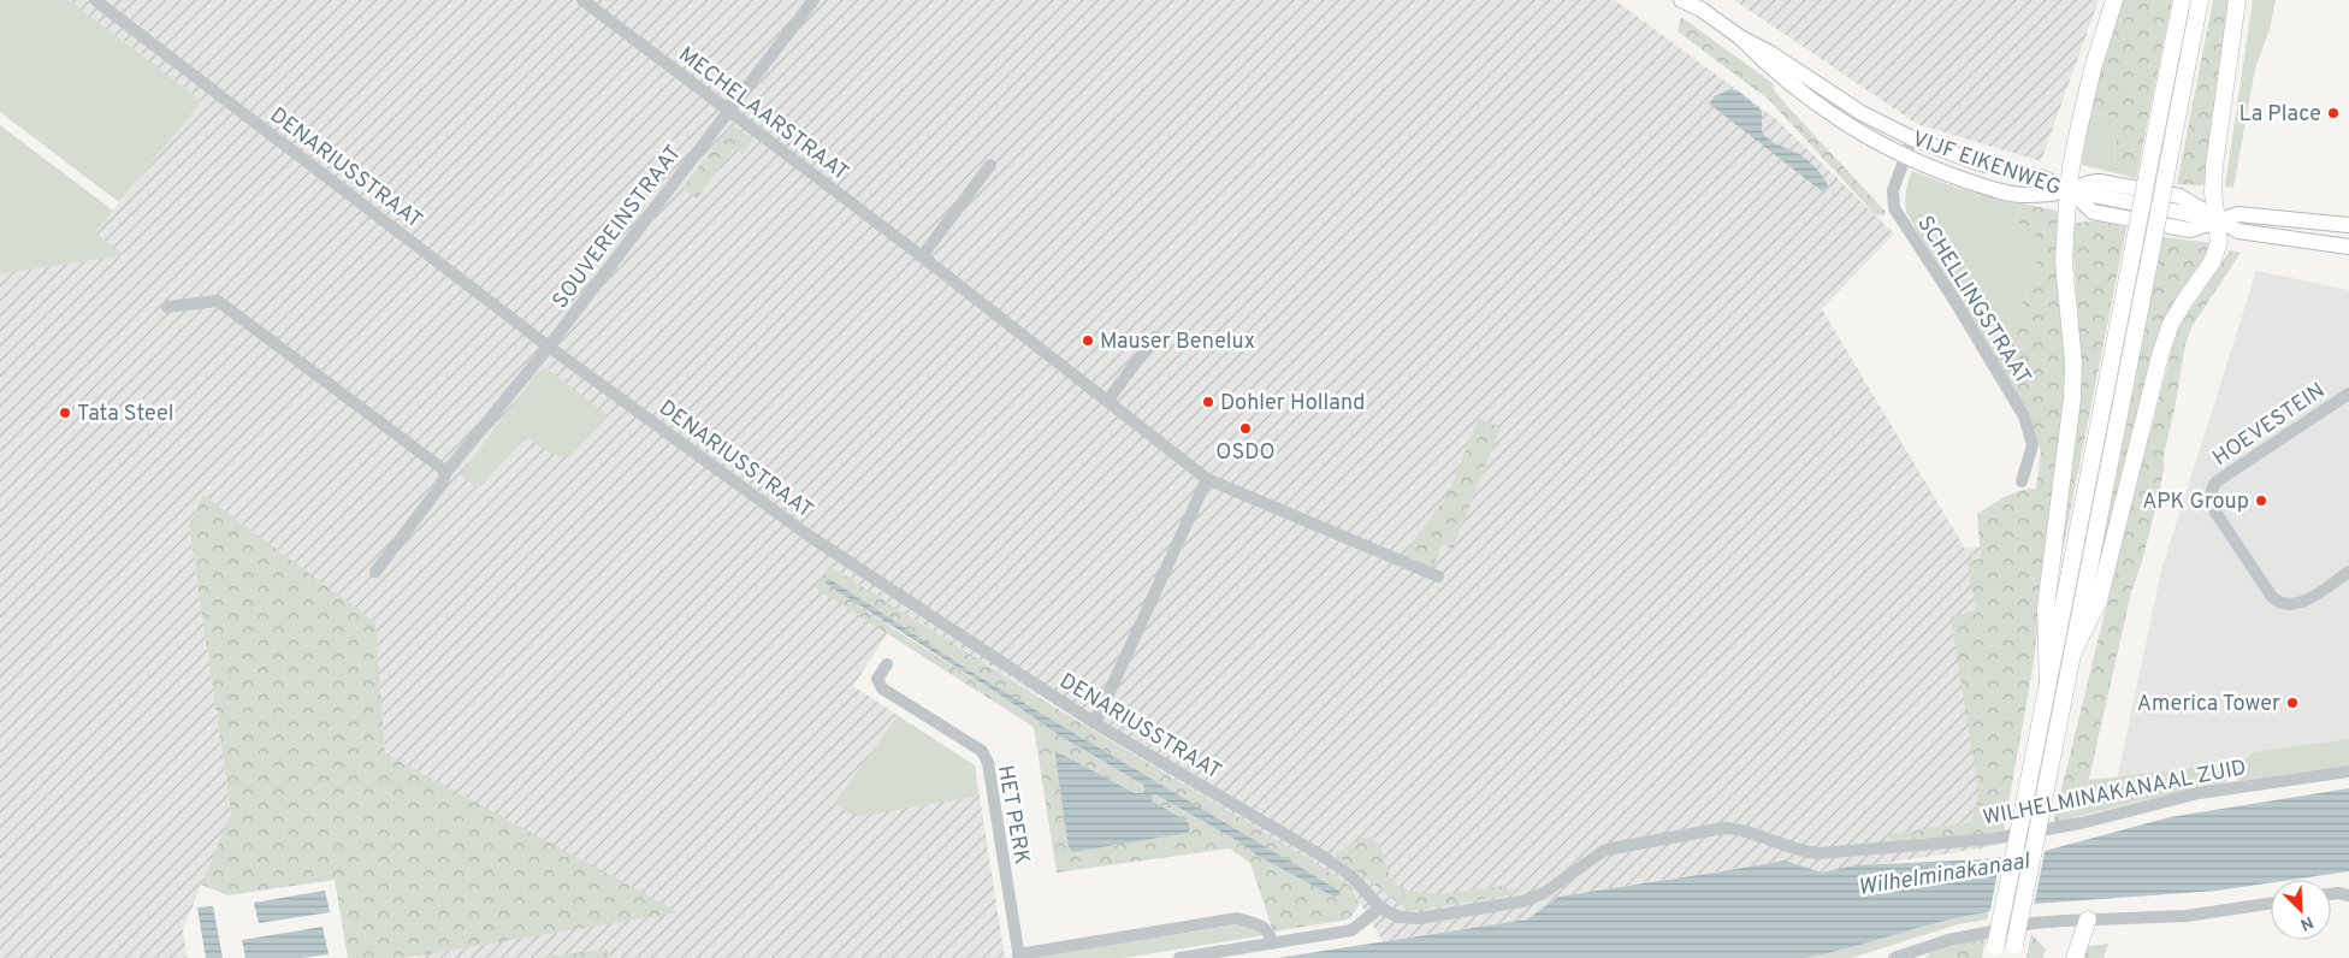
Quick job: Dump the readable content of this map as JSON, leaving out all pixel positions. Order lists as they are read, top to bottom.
{
  "streets": {
    "main road": ["VIJF EIKENWEG"],
    "street": [
      "MECHELAARSTRAAT",
      "DENARIUSSTRAAT",
      "SOUVEREINSTRAAT",
      "SCHELLINGSTRAAT",
      "HOEVESTEIN",
      "WILHELMINAKANAAL ZUID",
      "HET PERK"
    ]
  },
  "crossings": [
    ["MECHELAARSTRAAT", "SOUVEREINSTRAAT"],
    ["VIJF EIKENWEG", "SCHELLINGSTRAAT"],
    ["DENARIUSSTRAAT", "SOUVEREINSTRAAT"],
    ["DENARIUSSTRAAT", "WILHELMINAKANAAL ZUID"]
  ],
  "water": ["Wilhelminakanaal"],
  "places": [
    "La Place",
    "Mauser Benelux",
    "Dohler Holland",
    "Tata Steel",
    "OSDO",
    "APK Group",
    "America Tower"
  ],
  "north": "bottom right"
}
